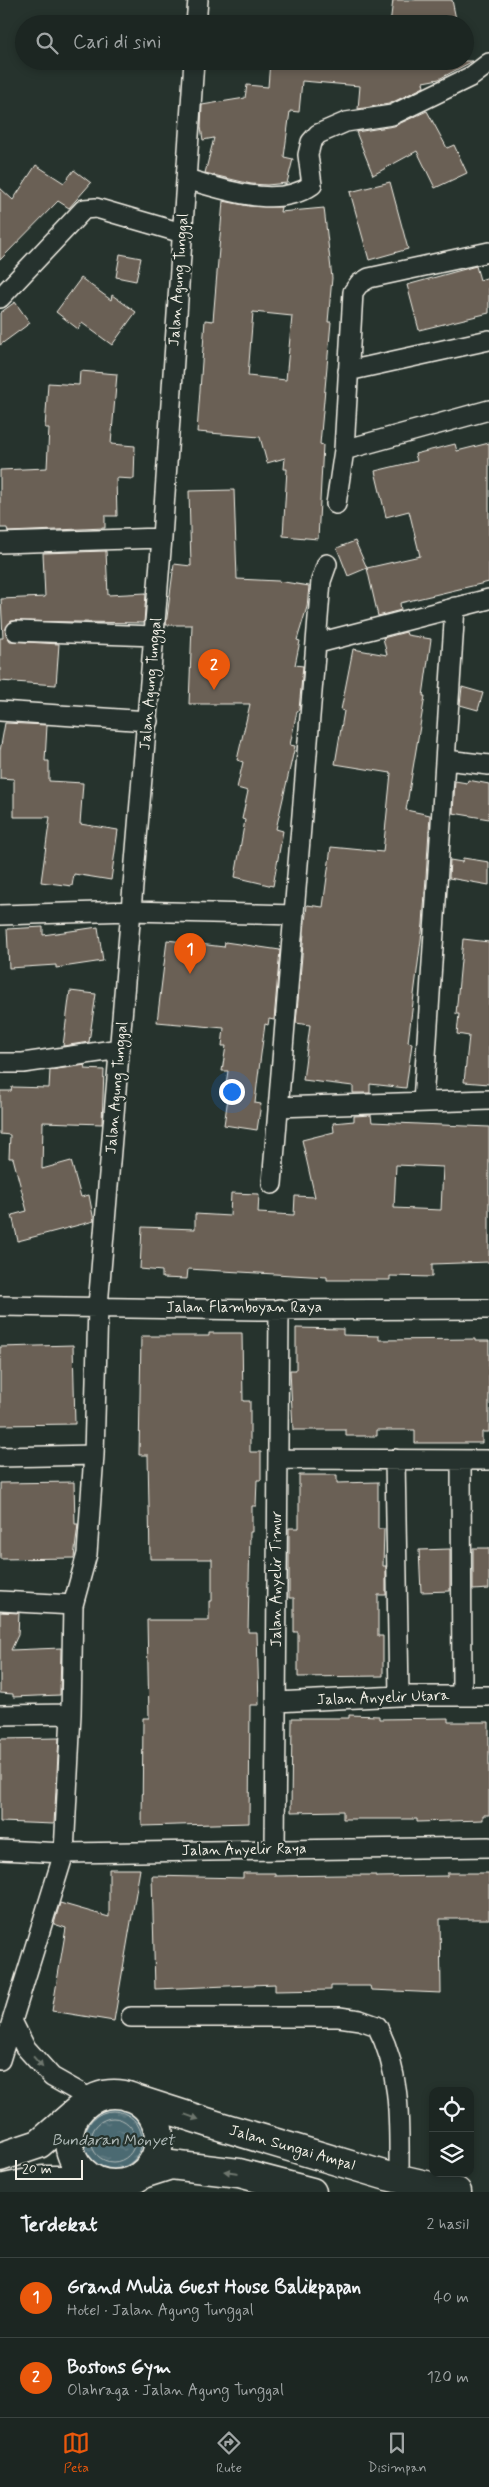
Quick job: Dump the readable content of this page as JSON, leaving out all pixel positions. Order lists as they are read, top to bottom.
{
  "streets": {
    "main road": ["Jalan Sungai Ampal"],
    "street": [
      "Jalan Agung Tunggal",
      "Jalan Flamboyan Raya",
      "Jalan Anyelir Timur",
      "Jalan Anyelir Utara",
      "Jalan Anyelir Raya"
    ]
  },
  "crossings": [
    ["Jalan Agung Tunggal", "Jalan Flamboyan Raya"],
    ["Jalan Agung Tunggal", "Jalan Anyelir Raya"],
    ["Jalan Flamboyan Raya", "Jalan Anyelir Timur"],
    ["Jalan Anyelir Timur", "Jalan Anyelir Utara"],
    ["Jalan Anyelir Timur", "Jalan Anyelir Raya"]
  ],
  "water": ["Bundaran Monyet"],
  "scale_bar": "20 m",
  "page": {
    "search": "Cari di sini",
    "pins": ["2", "1"],
    "scale": "20 m",
    "heading": ["Terdekat", "2 hasil"],
    "list": [
      {
        "mark": "1",
        "name": "Grand Mulia Guest House Balikpapan",
        "note": "Hotel · Jalan Agung Tunggal",
        "value": "40 m"
      },
      {
        "mark": "2",
        "name": "Bostons Gym",
        "note": "Olahraga · Jalan Agung Tunggal",
        "value": "120 m"
      }
    ],
    "nav": ["Peta", "Rute", "Disimpan"]
  }
}
